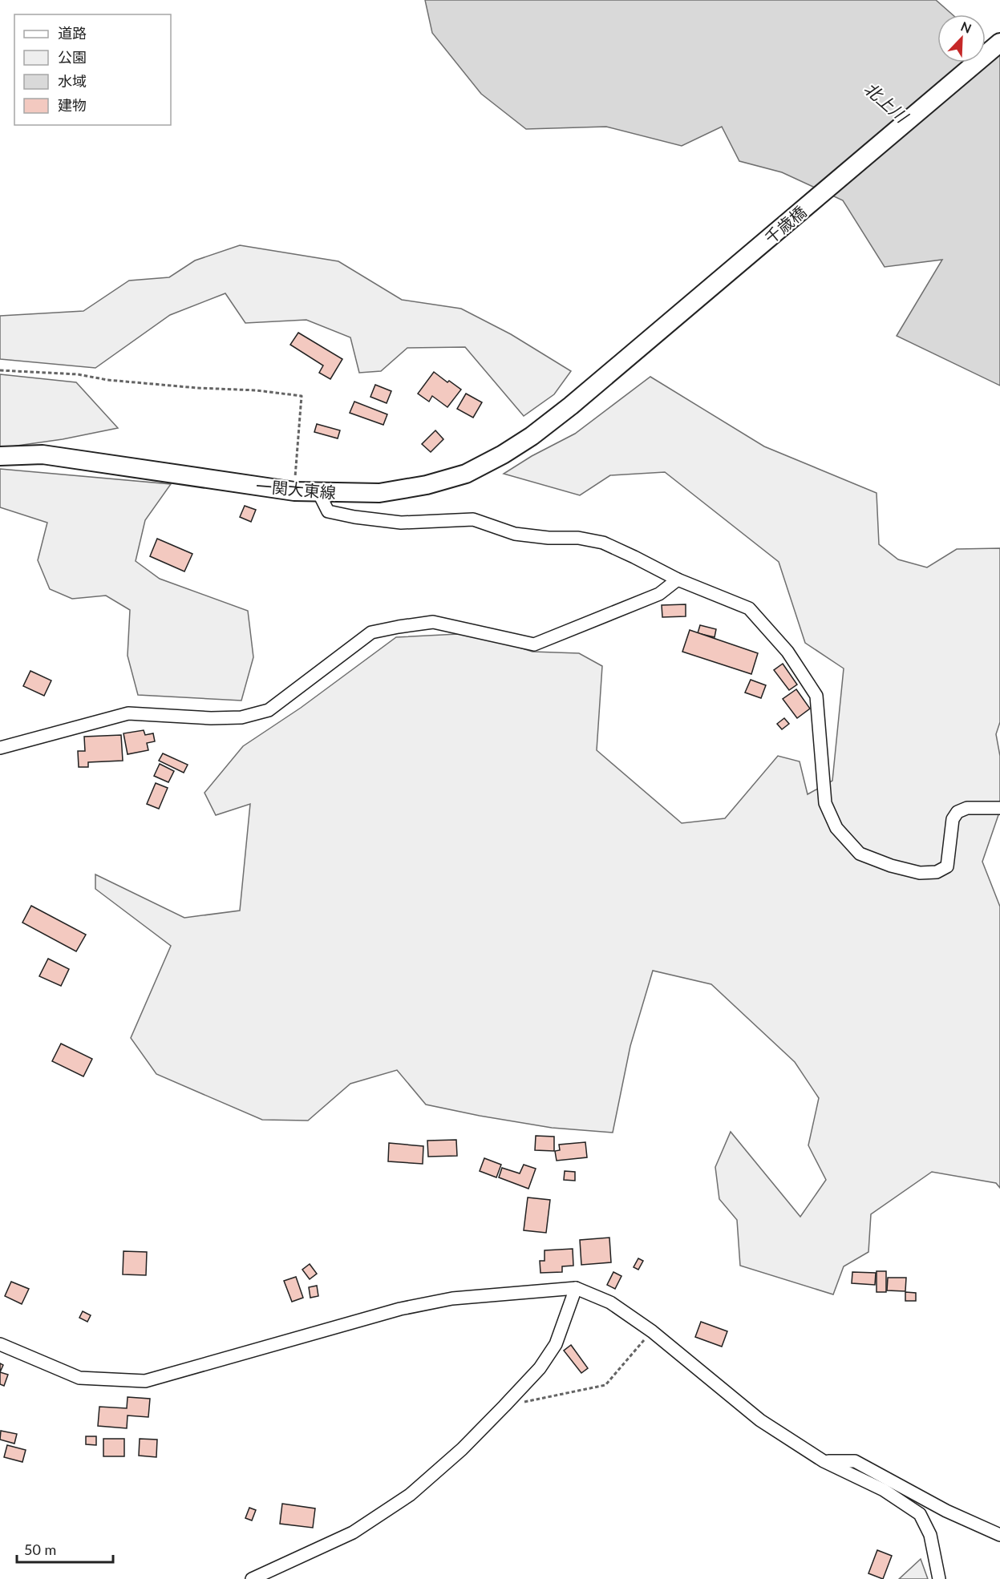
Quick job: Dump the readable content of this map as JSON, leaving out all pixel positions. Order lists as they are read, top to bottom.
{
  "streets": {
    "main road": ["千歳橋", "一関大東線"]
  },
  "crossings": [
    ["千歳橋", "一関大東線"]
  ],
  "water": ["北上川"],
  "legend": [
    "道路",
    "公園",
    "水域",
    "建物"
  ],
  "scale_bar": "50 m",
  "north": "top right"
}
